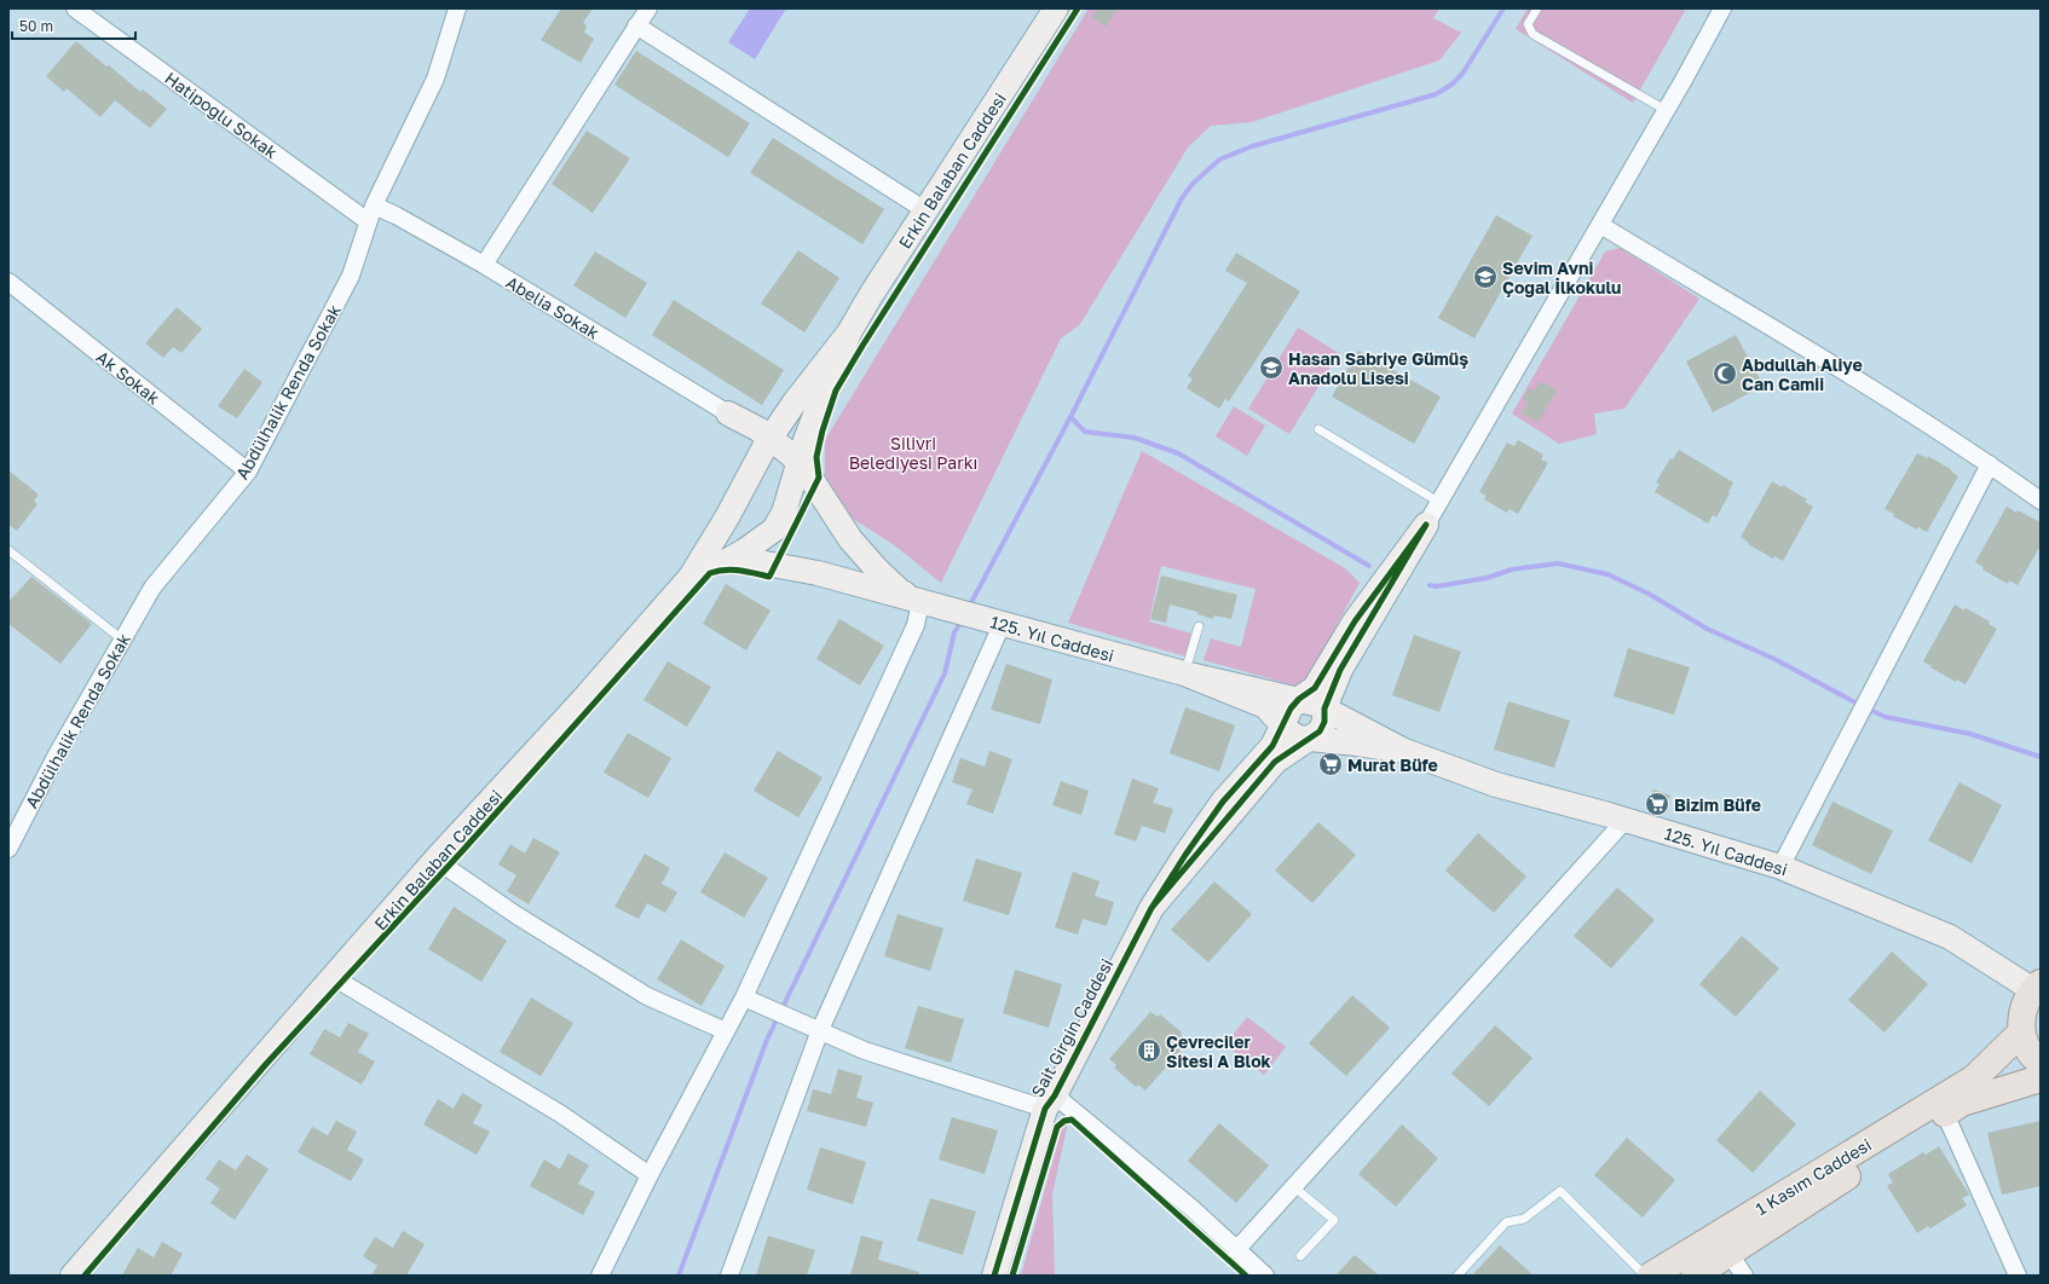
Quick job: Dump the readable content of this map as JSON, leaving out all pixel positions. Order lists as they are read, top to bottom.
{
  "streets": {
    "main road": ["1 Kasım Caddesi"],
    "street": [
      "Hatipoğlu Sokak",
      "Erkin Balaban Caddesi",
      "Abelia Sokak",
      "Ak Sokak",
      "Abdülhalik Renda Sokak",
      "125. Yıl Caddesi",
      "Sait Girgin Caddesi"
    ]
  },
  "crossings": [
    ["Hatipoğlu Sokak", "Abelia Sokak"],
    ["Hatipoğlu Sokak", "Abdülhalik Renda Sokak"],
    ["Abelia Sokak", "Abdülhalik Renda Sokak"],
    ["Ak Sokak", "Abdülhalik Renda Sokak"],
    ["125. Yıl Caddesi", "Sait Girgin Caddesi"]
  ],
  "parks": ["Silivri Belediyesi Parkı"],
  "places": {
    "school or university": ["Sevim Avni Çoğal İlkokulu", "Hasan Sabriye Gümüş Anadolu Lisesi"],
    "mosque": ["Abdullah Aliye Can Camii"],
    "supermarket": ["Murat Büfe", "Bizim Büfe"],
    "building": ["Çevreciler Sitesi A Blok"]
  },
  "scale_bar": "50 m"
}
